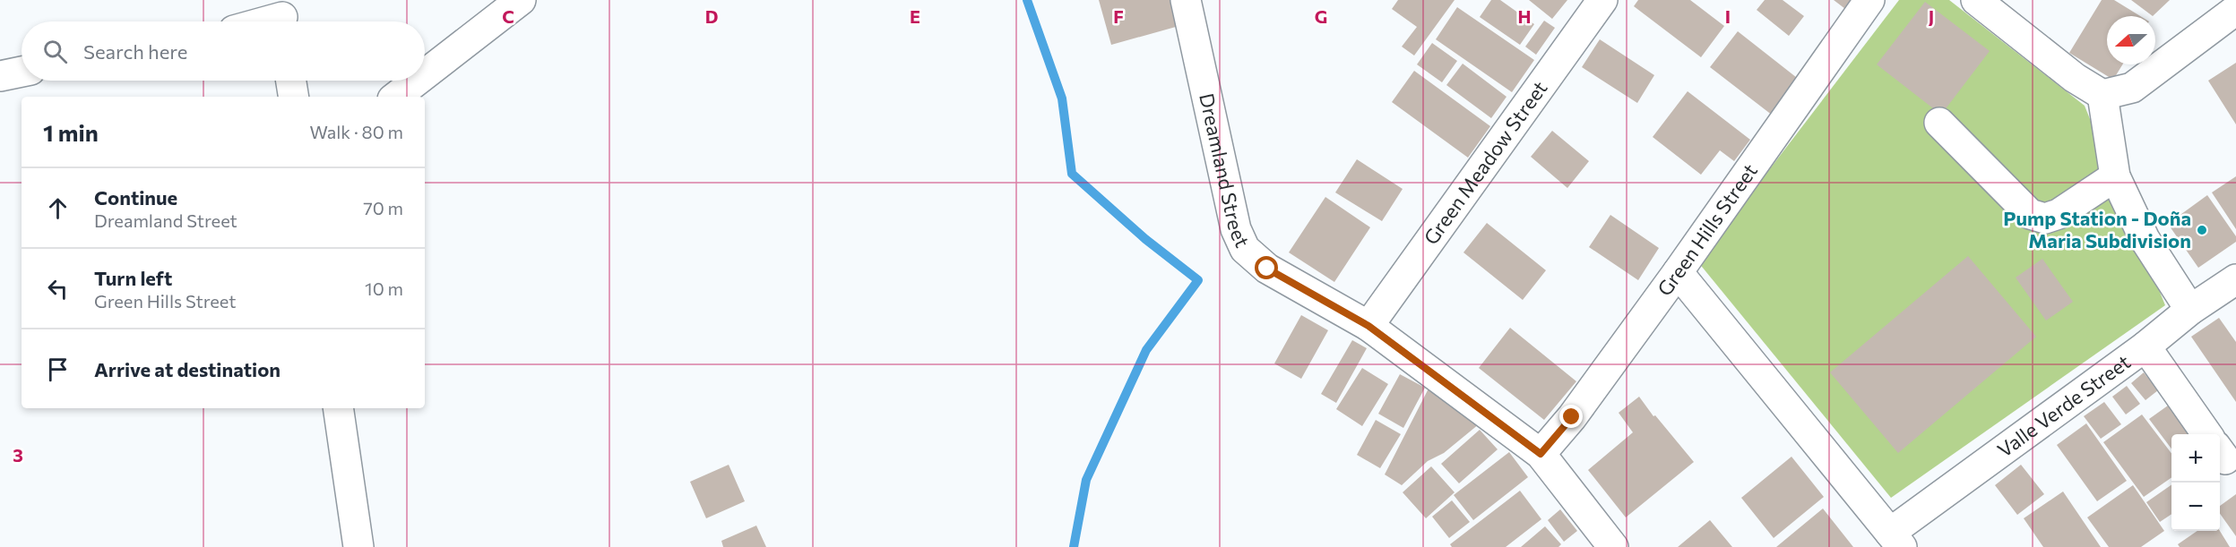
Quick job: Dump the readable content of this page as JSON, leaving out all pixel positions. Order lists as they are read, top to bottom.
{
  "streets": {
    "street": [
      "Green Meadow Street",
      "Dreamland Street",
      "Green Hills Street",
      "Valle Verde Street"
    ]
  },
  "crossings": [
    ["Green Meadow Street", "Dreamland Street"],
    ["Dreamland Street", "Green Hills Street"]
  ],
  "places": ["Pump Station - Doña Maria Subdivision"],
  "north": "left",
  "page": {
    "search": "Search here",
    "heading": ["1 min", "Walk · 80 m"],
    "list": [
      ["Continue", "Dreamland Street", "70 m"],
      ["Turn left", "Green Hills Street", "10 m"],
      "Arrive at destination"
    ],
    "map_buttons": ["+", "−"]
  },
  "grid": {
    "columns": [
      "C",
      "D",
      "E",
      "F",
      "G",
      "H",
      "I",
      "J"
    ],
    "rows": ["3"]
  }
}
